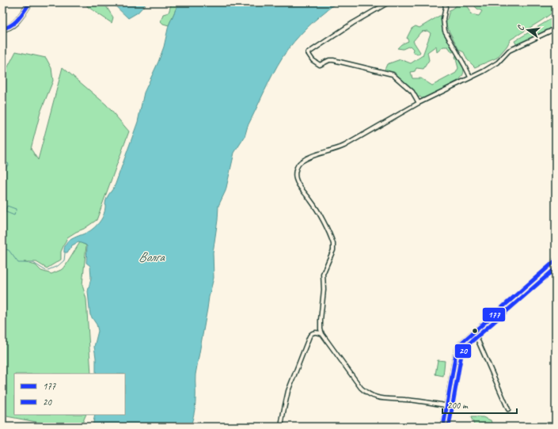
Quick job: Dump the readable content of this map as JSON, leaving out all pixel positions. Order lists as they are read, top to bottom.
{
  "water": ["Волга"],
  "lines": ["transit line 177", "transit line 20"],
  "legend": ["177", "20"],
  "scale_bar": "200 m",
  "north": "left"
}
